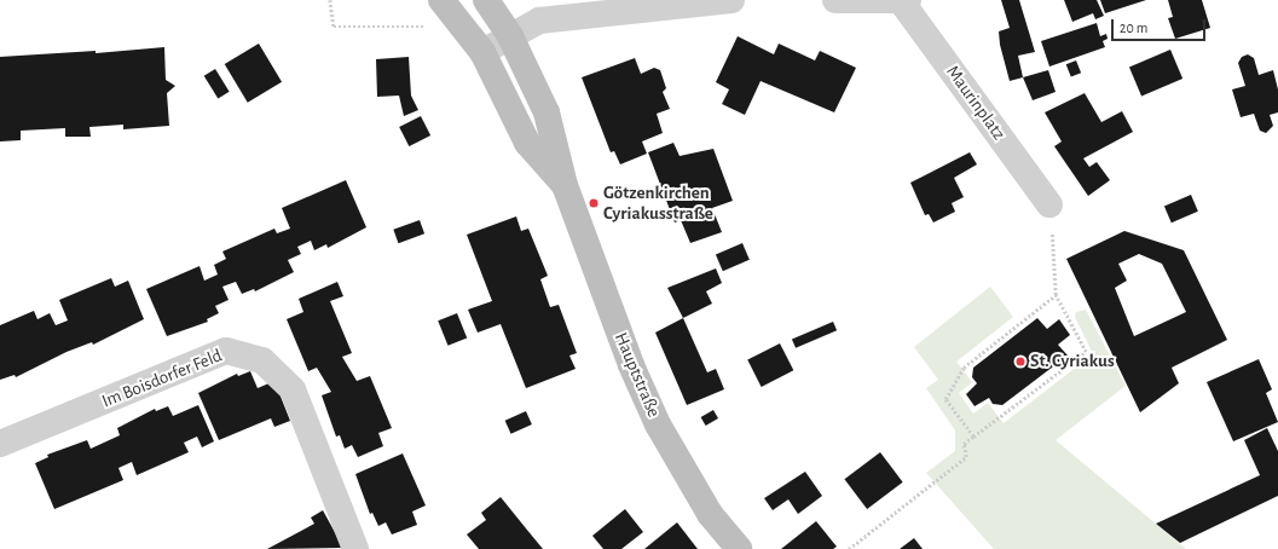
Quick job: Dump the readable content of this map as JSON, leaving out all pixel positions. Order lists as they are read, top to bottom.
{
  "streets": {
    "main road": ["Hauptstraße"],
    "street": ["Maurinplatz", "Im Boisdorfer Feld"]
  },
  "places": ["Götzenkirchen Cyriakusstraße", "St. Cyriakus"],
  "scale_bar": "20 m"
}
